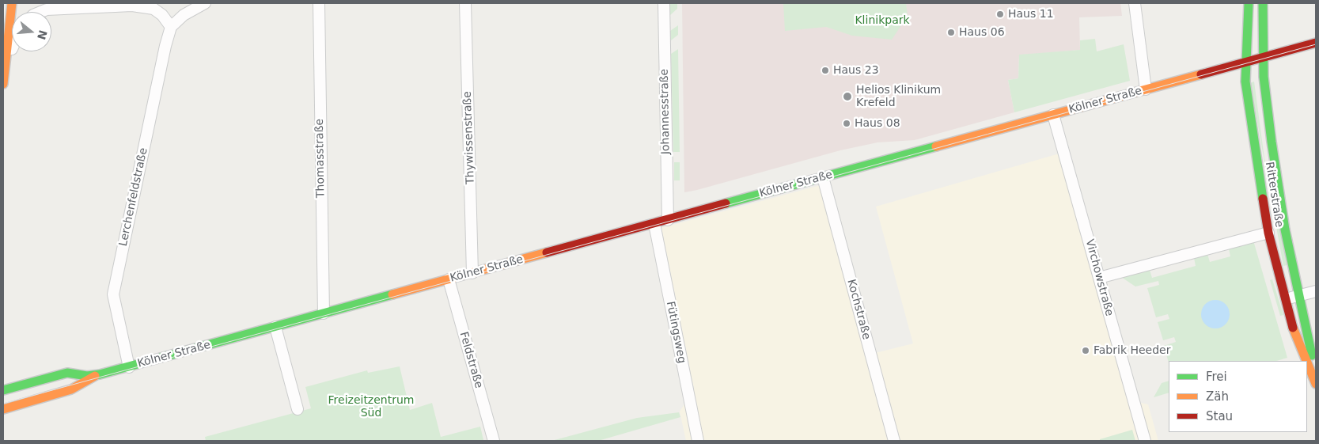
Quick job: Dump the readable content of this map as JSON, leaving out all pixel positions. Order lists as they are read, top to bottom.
{
  "streets": {
    "main road": ["Kölner Straße", "Ritterstraße"],
    "street": [
      "Johannesstraße",
      "Thywissenstraße",
      "Thomasstraße",
      "Lerchenfeldstraße",
      "Virchowstraße",
      "Kochstraße",
      "Fütingsweg",
      "Feldstraße"
    ]
  },
  "crossings": [
    ["Kölner Straße", "Johannesstraße"],
    ["Kölner Straße", "Thywissenstraße"],
    ["Kölner Straße", "Thomasstraße"],
    ["Kölner Straße", "Ritterstraße"],
    ["Kölner Straße", "Lerchenfeldstraße"],
    ["Kölner Straße", "Virchowstraße"],
    ["Kölner Straße", "Kochstraße"],
    ["Kölner Straße", "Fütingsweg"],
    ["Kölner Straße", "Feldstraße"]
  ],
  "parks": ["Klinikpark", "Freizeitzentrum Süd"],
  "places": [
    "Haus 11",
    "Haus 06",
    "Haus 23",
    "Helios Klinikum Krefeld",
    "Haus 08",
    "Fabrik Heeder"
  ],
  "legend": ["Frei", "Zäh", "Stau"],
  "north": "right"
}
